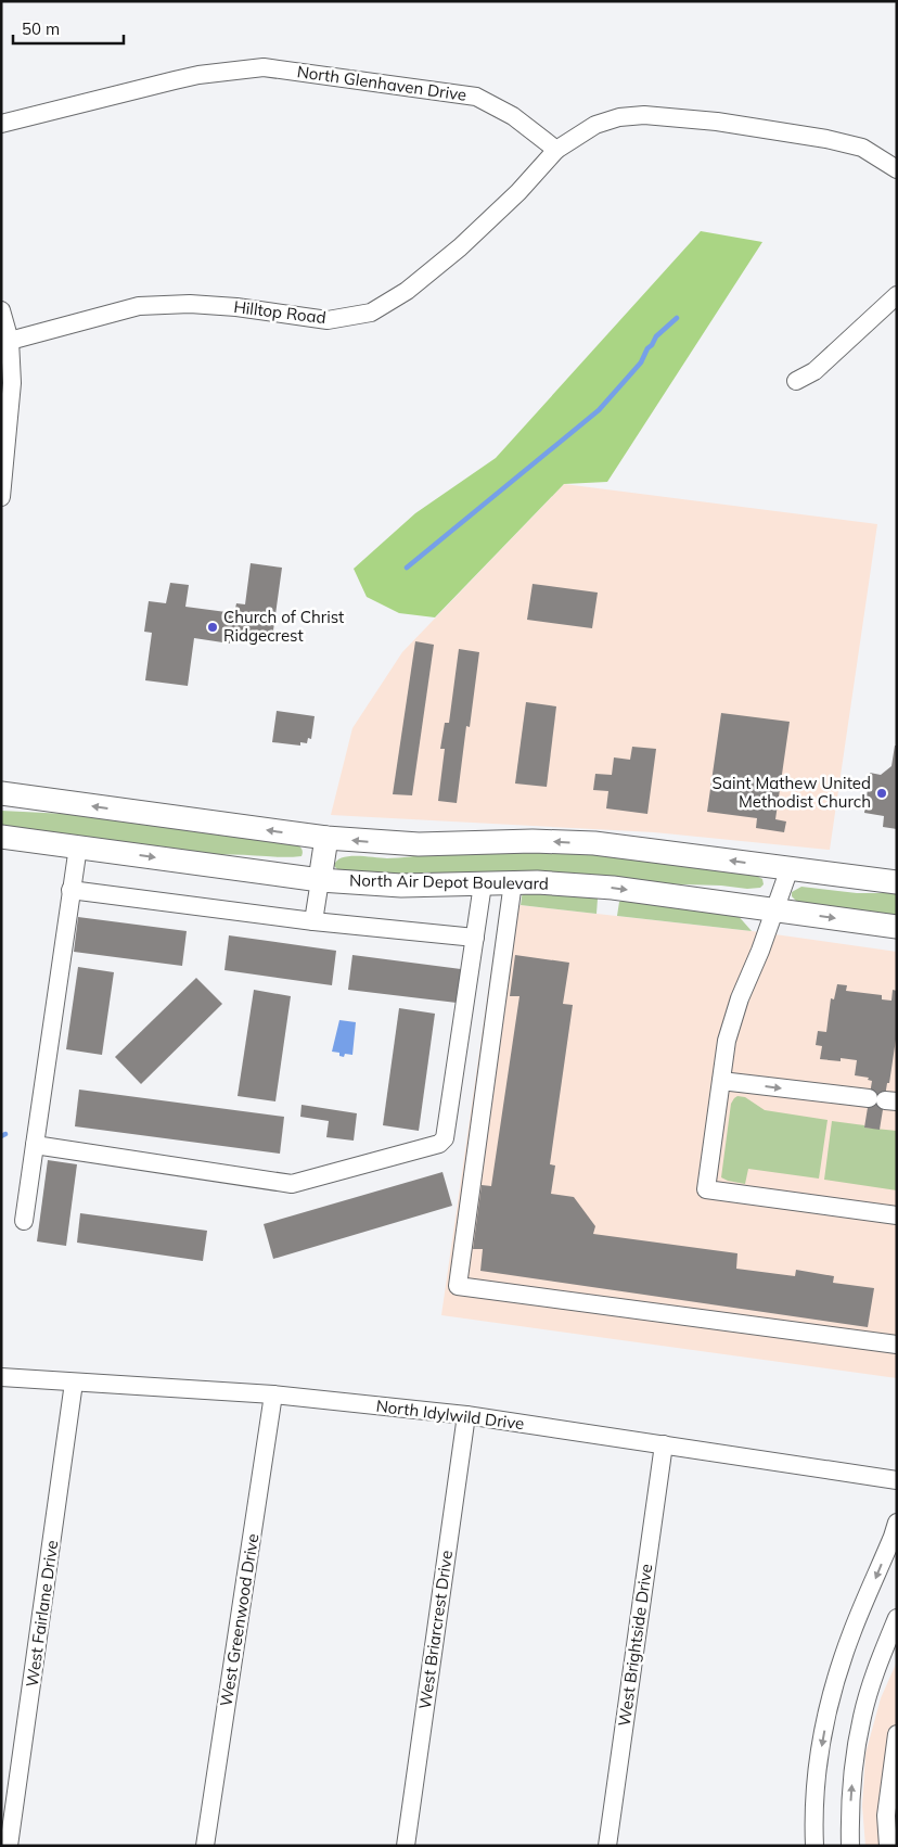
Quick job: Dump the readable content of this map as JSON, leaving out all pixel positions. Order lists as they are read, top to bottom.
{
  "streets": {
    "main road": ["North Air Depot Boulevard"],
    "street": [
      "North Glenhaven Drive",
      "Hilltop Road",
      "North Idylwild Drive",
      "West Fairlane Drive",
      "West Greenwood Drive",
      "West Briarcrest Drive",
      "West Brightside Drive"
    ]
  },
  "crossings": [
    ["North Glenhaven Drive", "Hilltop Road"],
    ["North Idylwild Drive", "West Fairlane Drive"],
    ["North Idylwild Drive", "West Greenwood Drive"],
    ["North Idylwild Drive", "West Briarcrest Drive"],
    ["North Idylwild Drive", "West Brightside Drive"]
  ],
  "places": ["Church of Christ Ridgecrest", "Saint Mathew United Methodist Church"],
  "scale_bar": "50 m"
}
